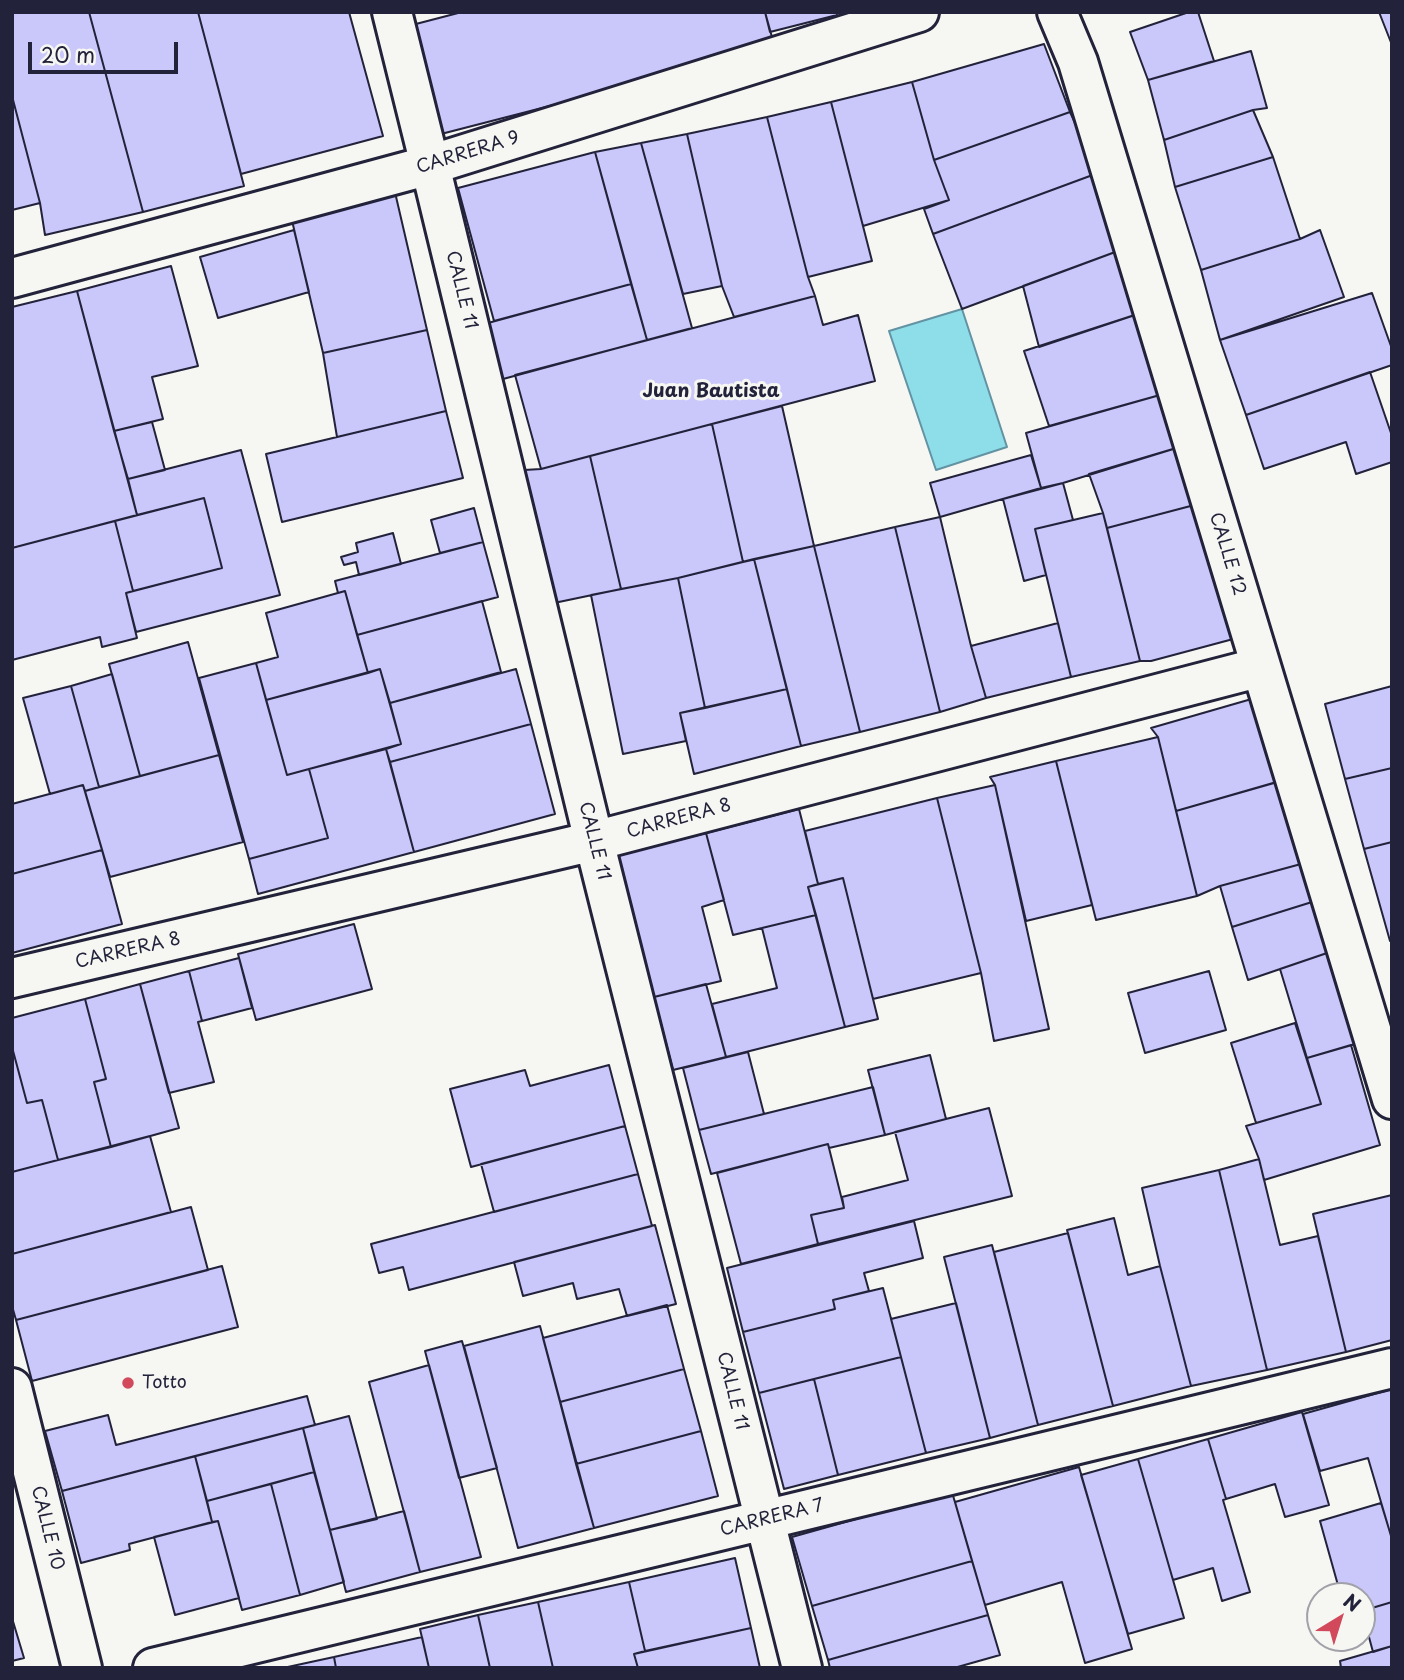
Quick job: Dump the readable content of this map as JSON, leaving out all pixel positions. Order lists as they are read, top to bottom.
{
  "streets": {
    "street": [
      "CARRERA 9",
      "CALLE 11",
      "CALLE 12",
      "CARRERA 8",
      "CARRERA 7",
      "CALLE 10"
    ]
  },
  "crossings": [
    ["CARRERA 9", "CALLE 11"],
    ["CALLE 11", "CARRERA 8"],
    ["CALLE 11", "CARRERA 7"],
    ["CALLE 12", "CARRERA 8"]
  ],
  "districts": ["Juan Bautista"],
  "places": ["Totto"],
  "scale_bar": "20 m",
  "north": "top right"
}
